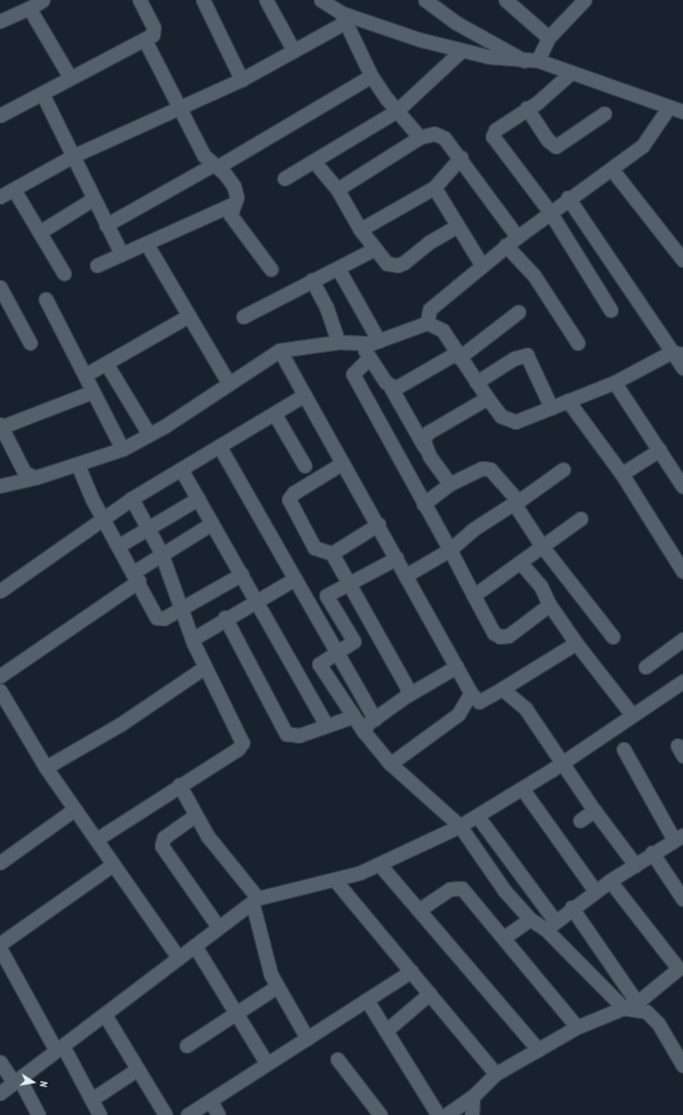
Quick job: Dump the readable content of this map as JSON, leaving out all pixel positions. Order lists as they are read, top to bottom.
{
  "north": "right"
}
